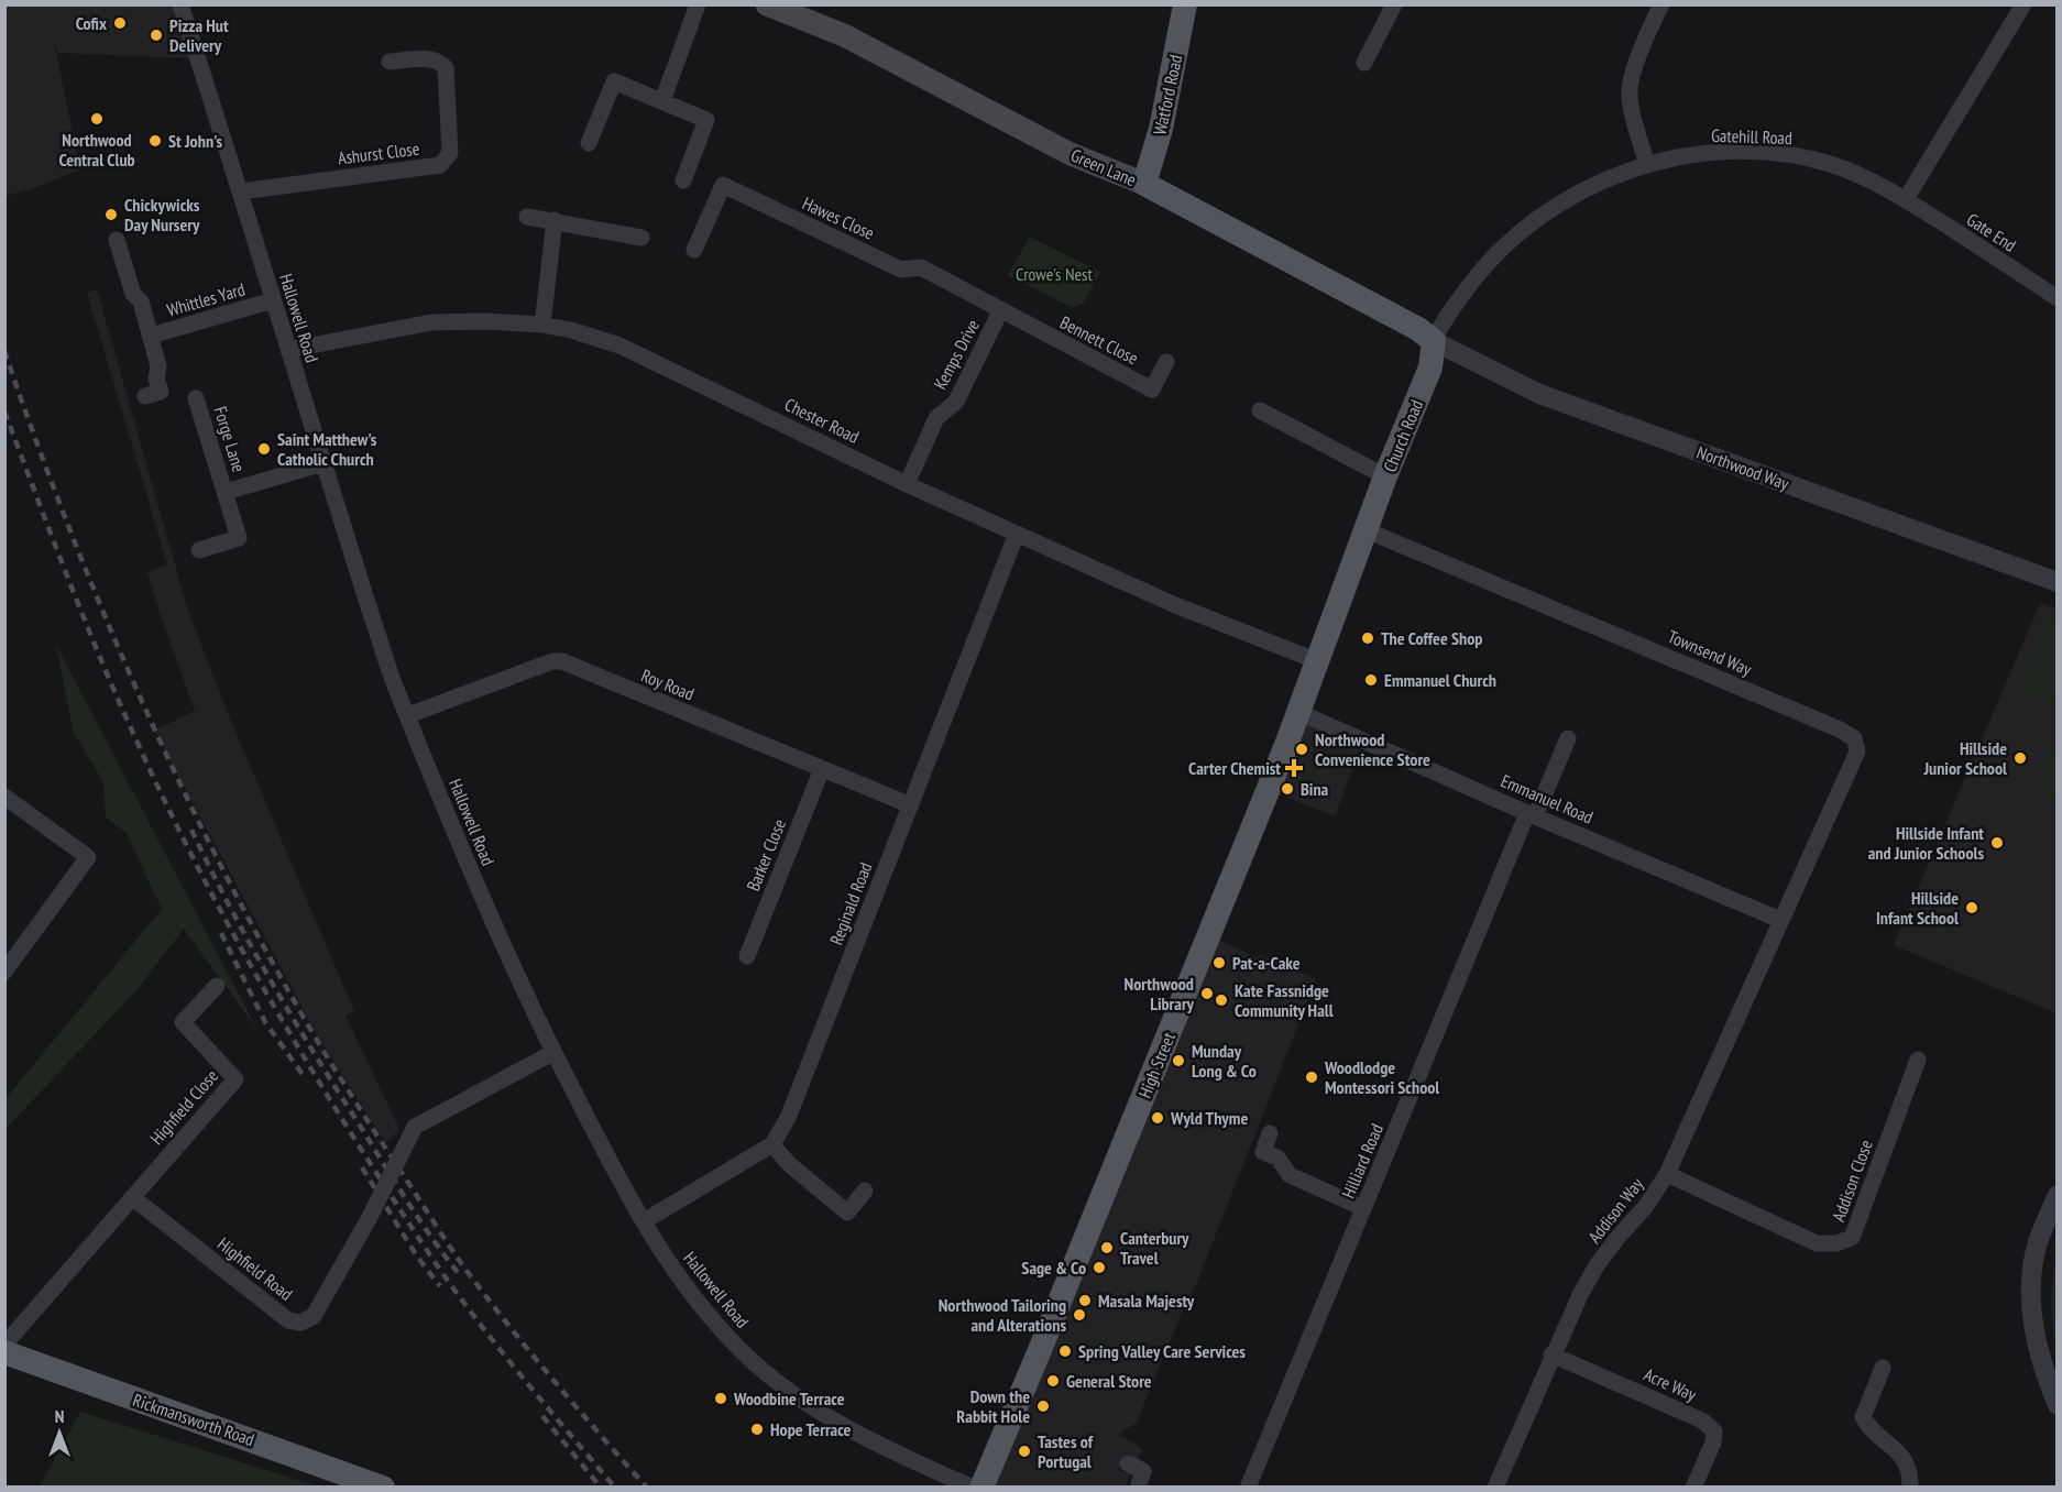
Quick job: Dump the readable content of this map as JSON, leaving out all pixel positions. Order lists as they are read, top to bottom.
{
  "streets": {
    "main road": [
      "Watford Road",
      "Green Lane",
      "Church Road",
      "High Street",
      "Rickmansworth Road"
    ],
    "street": [
      "Gatehill Road",
      "Ashurst Close",
      "Hawes Close",
      "Gate End",
      "Whittles Yard",
      "Hallowell Road",
      "Bennett Close",
      "Kemps Drive",
      "Chester Road",
      "Forge Lane",
      "Northwood Way",
      "Townsend Way",
      "Roy Road",
      "Emmanuel Road",
      "Barker Close",
      "Reginald Road",
      "Highfield Close",
      "Hilliard Road",
      "Addison Close",
      "Addison Way",
      "Highfield Road",
      "Acre Way"
    ]
  },
  "crossings": [
    ["Watford Road", "Green Lane"],
    ["Gatehill Road", "Green Lane"],
    ["Gatehill Road", "Gate End"],
    ["Gatehill Road", "Church Road"],
    ["Gatehill Road", "Northwood Way"],
    ["Ashurst Close", "Hallowell Road"],
    ["Green Lane", "Church Road"],
    ["Green Lane", "Northwood Way"],
    ["Hawes Close", "Bennett Close"],
    ["Hawes Close", "Kemps Drive"],
    ["Whittles Yard", "Hallowell Road"],
    ["Hallowell Road", "Chester Road"],
    ["Hallowell Road", "Forge Lane"],
    ["Hallowell Road", "Roy Road"],
    ["Hallowell Road", "Reginald Road"],
    ["Hallowell Road", "Highfield Road"],
    ["Bennett Close", "Kemps Drive"],
    ["Kemps Drive", "Chester Road"],
    ["Chester Road", "Reginald Road"],
    ["Chester Road", "High Street"],
    ["Church Road", "Northwood Way"],
    ["Church Road", "Townsend Way"],
    ["Church Road", "High Street"],
    ["Townsend Way", "Emmanuel Road"],
    ["Townsend Way", "High Street"],
    ["Townsend Way", "Addison Way"],
    ["Roy Road", "Barker Close"],
    ["Roy Road", "Reginald Road"],
    ["Emmanuel Road", "High Street"],
    ["Emmanuel Road", "Hilliard Road"],
    ["Emmanuel Road", "Addison Way"],
    ["Highfield Close", "Highfield Road"],
    ["Addison Close", "Addison Way"],
    ["Addison Way", "Acre Way"]
  ],
  "parks": ["Crowe's Nest"],
  "places": {
    "other": [
      "Cofix",
      "Pizza Hut Delivery",
      "Northwood Central Club",
      "St John's",
      "Chickywicks Day Nursery",
      "Saint Matthew's Catholic Church",
      "The Coffee Shop",
      "Emmanuel Church",
      "Northwood Convenience Store",
      "Hillside Junior School",
      "Bina",
      "Hillside Infant and Junior Schools",
      "Hillside Infant School",
      "Pat-a-Cake",
      "Northwood Library",
      "Kate Fassnidge Community Hall",
      "Munday Long & Co",
      "Woodlodge Montessori School",
      "Wyld Thyme",
      "Canterbury Travel",
      "Sage & Co",
      "Masala Majesty",
      "Northwood Tailoring and Alterations",
      "Spring Valley Care Services",
      "General Store",
      "Woodbine Terrace",
      "Down the Rabbit Hole",
      "Hope Terrace",
      "Tastes of Portugal"
    ],
    "health": ["Carter Chemist"]
  },
  "north": "top"
}
